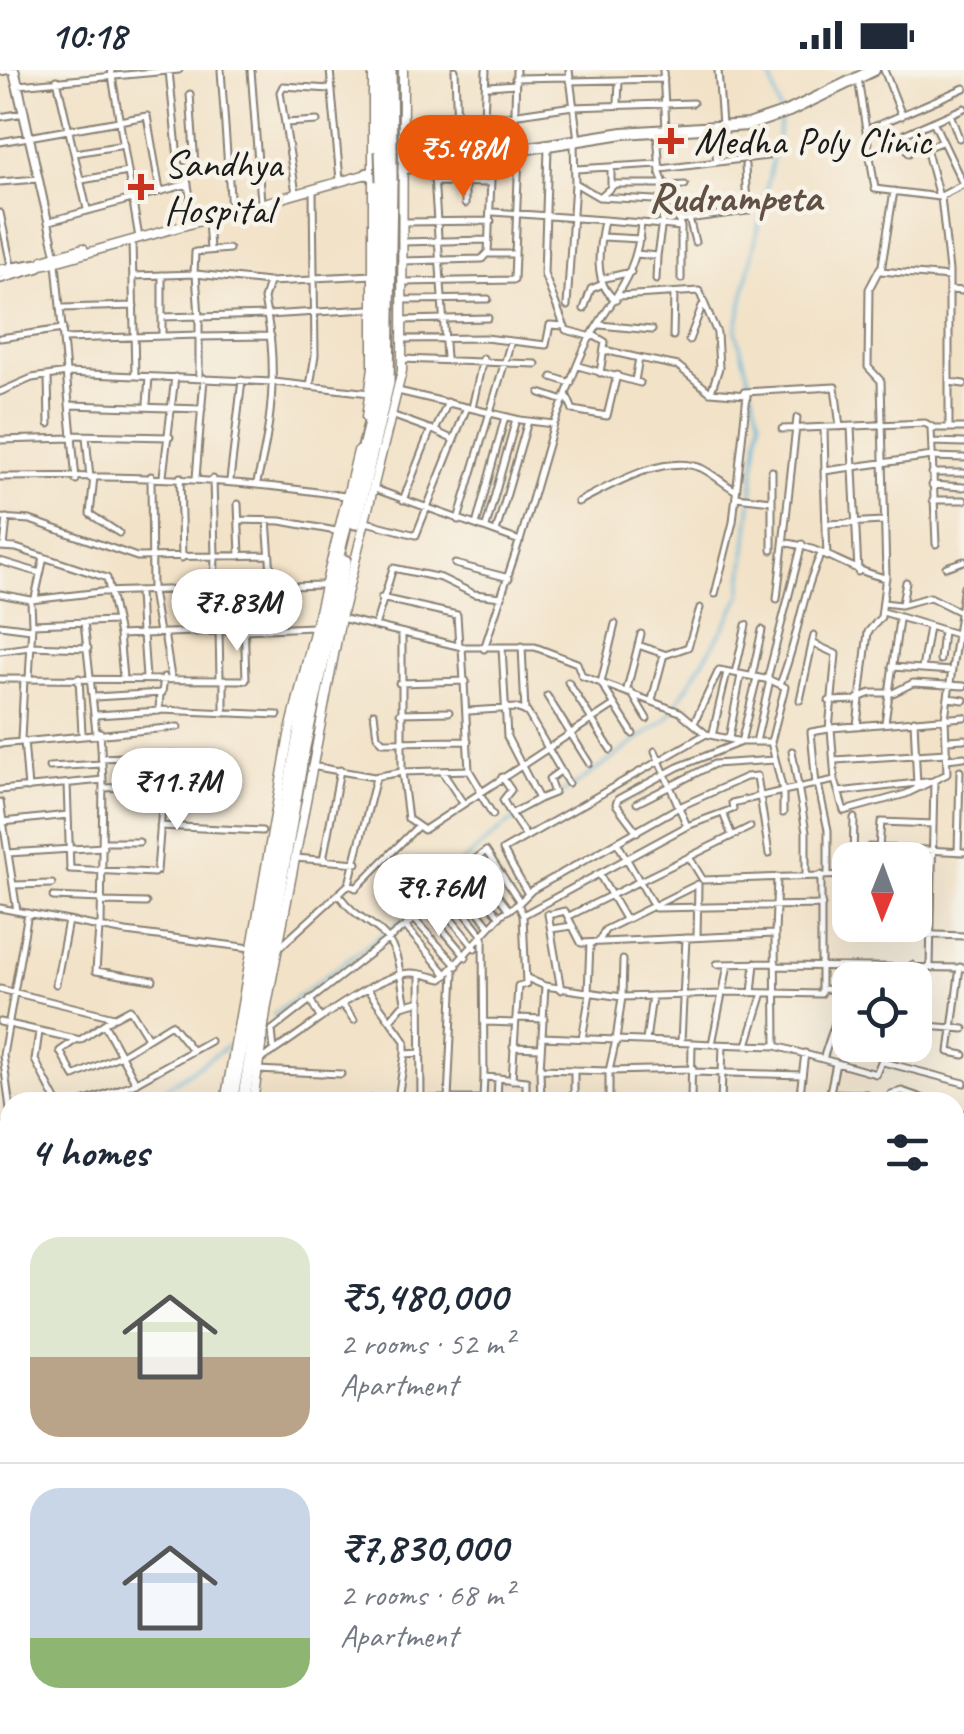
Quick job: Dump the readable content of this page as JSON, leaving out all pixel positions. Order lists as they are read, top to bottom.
{
  "districts": ["Rudrampeta"],
  "places": {
    "health": ["Medha Poly Clinic", "Sandhya Hospital"]
  },
  "north": "bottom",
  "page": {
    "status": "10:18",
    "price": [
      "₹5.48M",
      "₹7.83M",
      "₹11.7M",
      "₹9.76M"
    ],
    "heading": "4 homes",
    "list": [
      {
        "name": "₹5,480,000",
        "note": "2 rooms · 52 m² · Apartment"
      },
      {
        "name": "₹7,830,000",
        "note": "2 rooms · 68 m² · Apartment"
      }
    ]
  }
}
